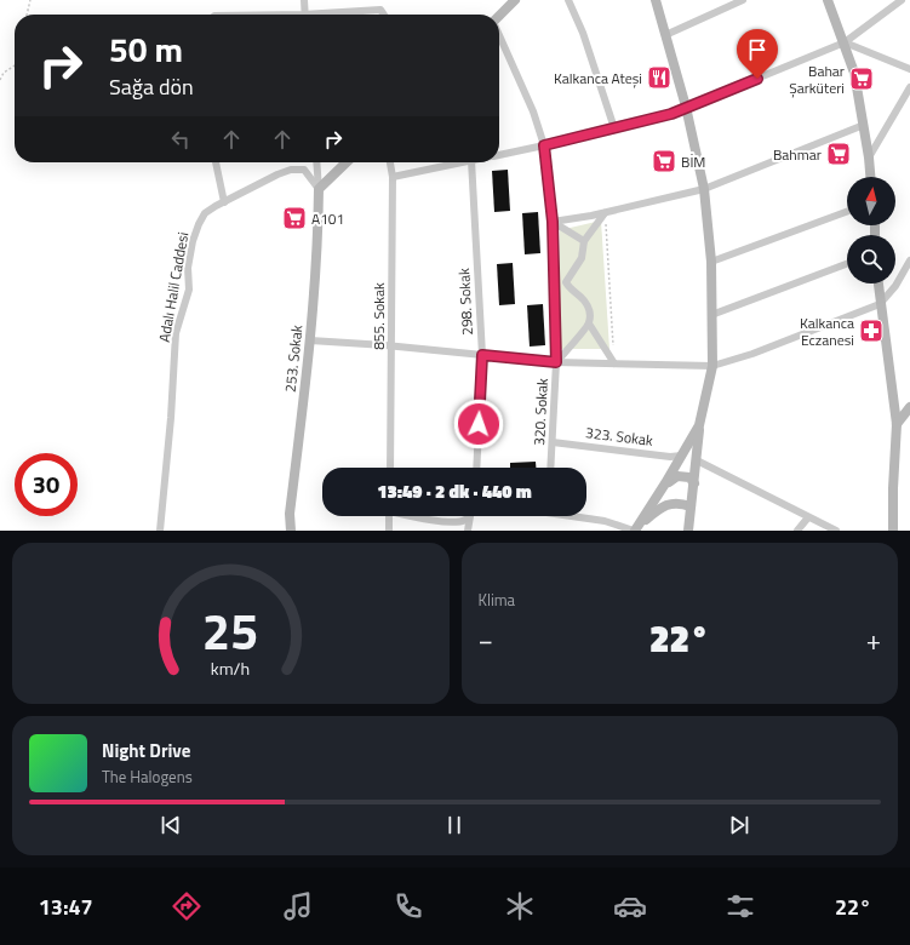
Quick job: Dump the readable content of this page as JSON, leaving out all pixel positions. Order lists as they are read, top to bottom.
{
  "streets": {
    "street": [
      "Adalı Halil Caddesi",
      "298. Sokak",
      "855. Sokak",
      "253. Sokak",
      "320. Sokak",
      "323. Sokak"
    ]
  },
  "crossings": [
    ["Adalı Halil Caddesi", "253. Sokak"],
    ["320. Sokak", "323. Sokak"]
  ],
  "places": {
    "restaurant": ["Kalkanca Ateşi"],
    "supermarket": [
      "Bahar Şarküteri",
      "Bahmar",
      "BİM",
      "A101"
    ],
    "pharmacy": ["Kalkanca Eczanesi"]
  },
  "north": "top",
  "page": {
    "turn": ["50 m", "Sağa dön"],
    "limit": "30",
    "trip": "13:49 · 2 dk · 440 m",
    "tile": "Klima",
    "heat": ["−", "22°", "+"],
    "song": ["Night Drive", "The Halogens"],
    "tabs": ["13:47", "22°"],
    "gauge": ["25", "km/h"]
  }
}
